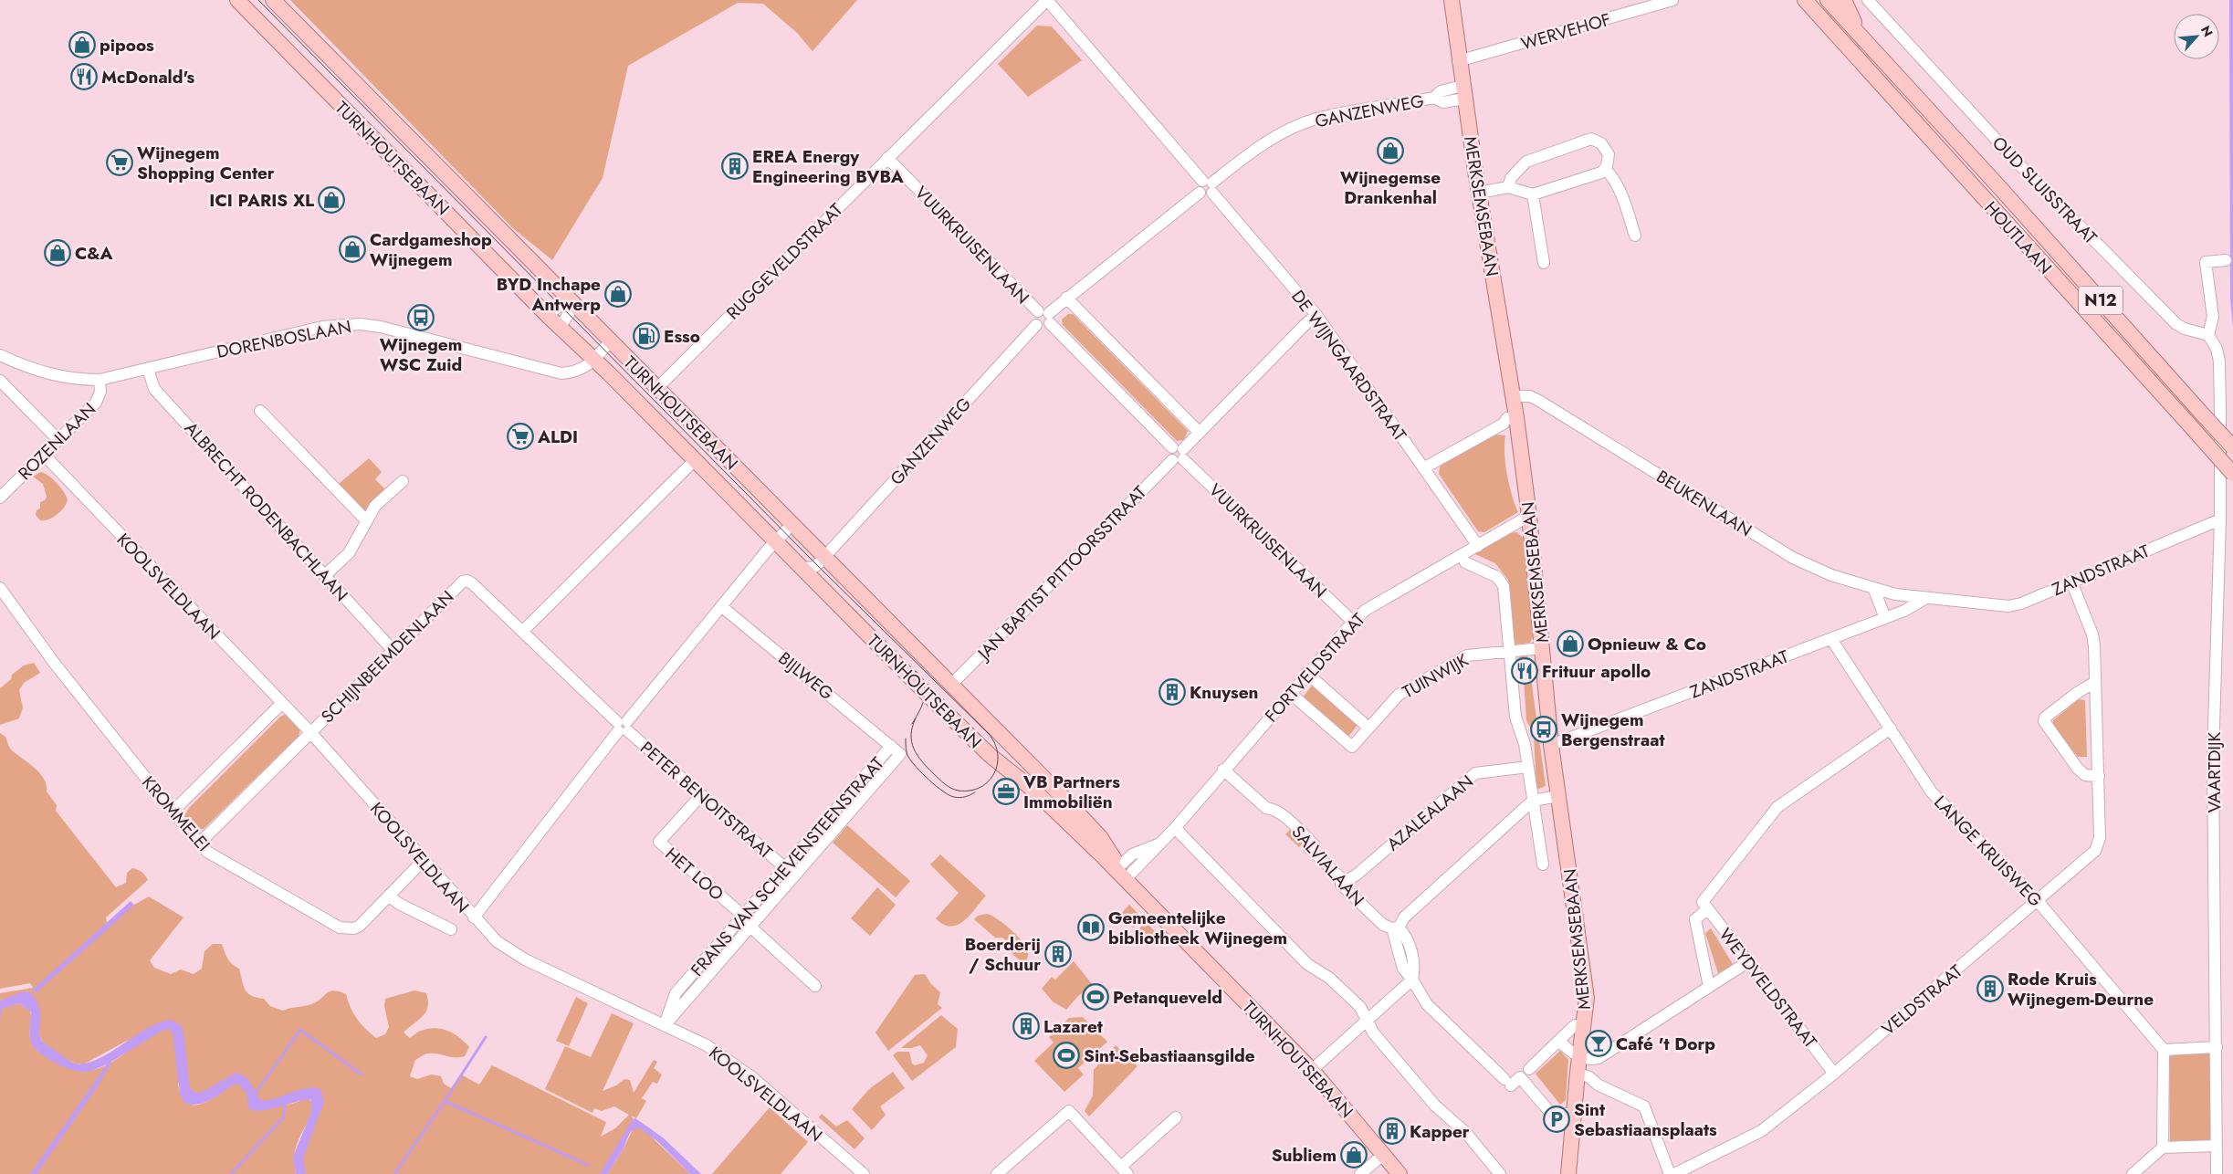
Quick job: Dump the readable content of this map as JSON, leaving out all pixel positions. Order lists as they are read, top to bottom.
{
  "streets": {
    "main road": [
      "TURNHOUTSEBAAN",
      "MERKSEMSEBAAN",
      "HOUTLAAN",
      "N12"
    ],
    "street": [
      "WERVEHOF",
      "GANZENWEG",
      "OUD SLUISSTRAAT",
      "VUURKRUISENLAAN",
      "RUGGEVELDSTRAAT",
      "DORENBOSLAAN",
      "DE WIJNGAARDSTRAAT",
      "ROZENLAAN",
      "BEUKENLAAN",
      "ALBRECHT RODENBACHLAAN",
      "ZANDSTRAAT",
      "JAN BAPTIST PITTOORSSTRAAT",
      "KOOLSVELDLAAN",
      "SCHIJNBEEMDENLAAN",
      "FORTVELDSTRAAT",
      "BIJLWEG",
      "TUINWIJK",
      "VAARTDIJK",
      "PETER BENOITSTRAAT",
      "AZALEALAAN",
      "KROMMELEI",
      "LANGE KRUISWEG",
      "SALVIALAAN",
      "FRANS VAN SCHEVENSTEENSTRAAT",
      "HET LOO",
      "WEYDVELDSTRAAT",
      "VELDSTRAAT"
    ]
  },
  "crossings": [
    ["WERVEHOF", "MERKSEMSEBAAN"],
    ["GANZENWEG", "TURNHOUTSEBAAN"],
    ["GANZENWEG", "MERKSEMSEBAAN"],
    ["GANZENWEG", "VUURKRUISENLAAN"],
    ["GANZENWEG", "DE WIJNGAARDSTRAAT"],
    ["TURNHOUTSEBAAN", "RUGGEVELDSTRAAT"],
    ["TURNHOUTSEBAAN", "DORENBOSLAAN"],
    ["TURNHOUTSEBAAN", "JAN BAPTIST PITTOORSSTRAAT"],
    ["TURNHOUTSEBAAN", "FORTVELDSTRAAT"],
    ["OUD SLUISSTRAAT", "VAARTDIJK"],
    ["MERKSEMSEBAAN", "BEUKENLAAN"],
    ["MERKSEMSEBAAN", "ZANDSTRAAT"],
    ["MERKSEMSEBAAN", "FORTVELDSTRAAT"],
    ["MERKSEMSEBAAN", "TUINWIJK"],
    ["MERKSEMSEBAAN", "AZALEALAAN"],
    ["VUURKRUISENLAAN", "RUGGEVELDSTRAAT"],
    ["VUURKRUISENLAAN", "JAN BAPTIST PITTOORSSTRAAT"],
    ["VUURKRUISENLAAN", "FORTVELDSTRAAT"],
    ["RUGGEVELDSTRAAT", "DE WIJNGAARDSTRAAT"],
    ["DORENBOSLAAN", "ROZENLAAN"],
    ["DORENBOSLAAN", "ALBRECHT RODENBACHLAAN"],
    ["DE WIJNGAARDSTRAAT", "JAN BAPTIST PITTOORSSTRAAT"],
    ["DE WIJNGAARDSTRAAT", "FORTVELDSTRAAT"],
    ["ROZENLAAN", "KOOLSVELDLAAN"],
    ["BEUKENLAAN", "ZANDSTRAAT"],
    ["ALBRECHT RODENBACHLAAN", "SCHIJNBEEMDENLAAN"],
    ["ZANDSTRAAT", "VAARTDIJK"],
    ["ZANDSTRAAT", "LANGE KRUISWEG"],
    ["ZANDSTRAAT", "VELDSTRAAT"],
    ["KOOLSVELDLAAN", "SCHIJNBEEMDENLAAN"],
    ["KOOLSVELDLAAN", "KROMMELEI"],
    ["KOOLSVELDLAAN", "FRANS VAN SCHEVENSTEENSTRAAT"],
    ["SCHIJNBEEMDENLAAN", "PETER BENOITSTRAAT"],
    ["SCHIJNBEEMDENLAAN", "KROMMELEI"],
    ["FORTVELDSTRAAT", "TUINWIJK"],
    ["FORTVELDSTRAAT", "SALVIALAAN"],
    ["BIJLWEG", "FRANS VAN SCHEVENSTEENSTRAAT"],
    ["PETER BENOITSTRAAT", "FRANS VAN SCHEVENSTEENSTRAAT"],
    ["PETER BENOITSTRAAT", "HET LOO"],
    ["AZALEALAAN", "SALVIALAAN"],
    ["LANGE KRUISWEG", "VELDSTRAAT"],
    ["FRANS VAN SCHEVENSTEENSTRAAT", "HET LOO"],
    ["WEYDVELDSTRAAT", "VELDSTRAAT"]
  ],
  "places": {
    "shop": [
      "pipoos",
      "Wijnegemse Drankenhal",
      "ICI PARIS XL",
      "Cardgameshop Wijnegem",
      "C&A",
      "BYD Inchape Antwerp",
      "Opnieuw & Co",
      "Subliem"
    ],
    "restaurant": ["McDonald's", "Frituur apollo"],
    "supermarket": ["Wijnegem Shopping Center", "ALDI"],
    "building": [
      "EREA Energy Engineering BVBA",
      "Knuysen",
      "Boerderij / Schuur",
      "Rode Kruis Wijnegem-Deurne",
      "Lazaret",
      "Kapper"
    ],
    "bus stop": ["Wijnegem WSC Zuid", "Wijnegem Bergenstraat"],
    "fuel station": ["Esso"],
    "office": ["VB Partners Immobiliën"],
    "library": ["Gemeentelijke bibliotheek Wijnegem"],
    "sports": ["Petanqueveld", "Sint-Sebastiaansgilde"],
    "bar": ["Café 't Dorp"],
    "parking": ["Sint Sebastiaansplaats"]
  },
  "north": "top right"
}
